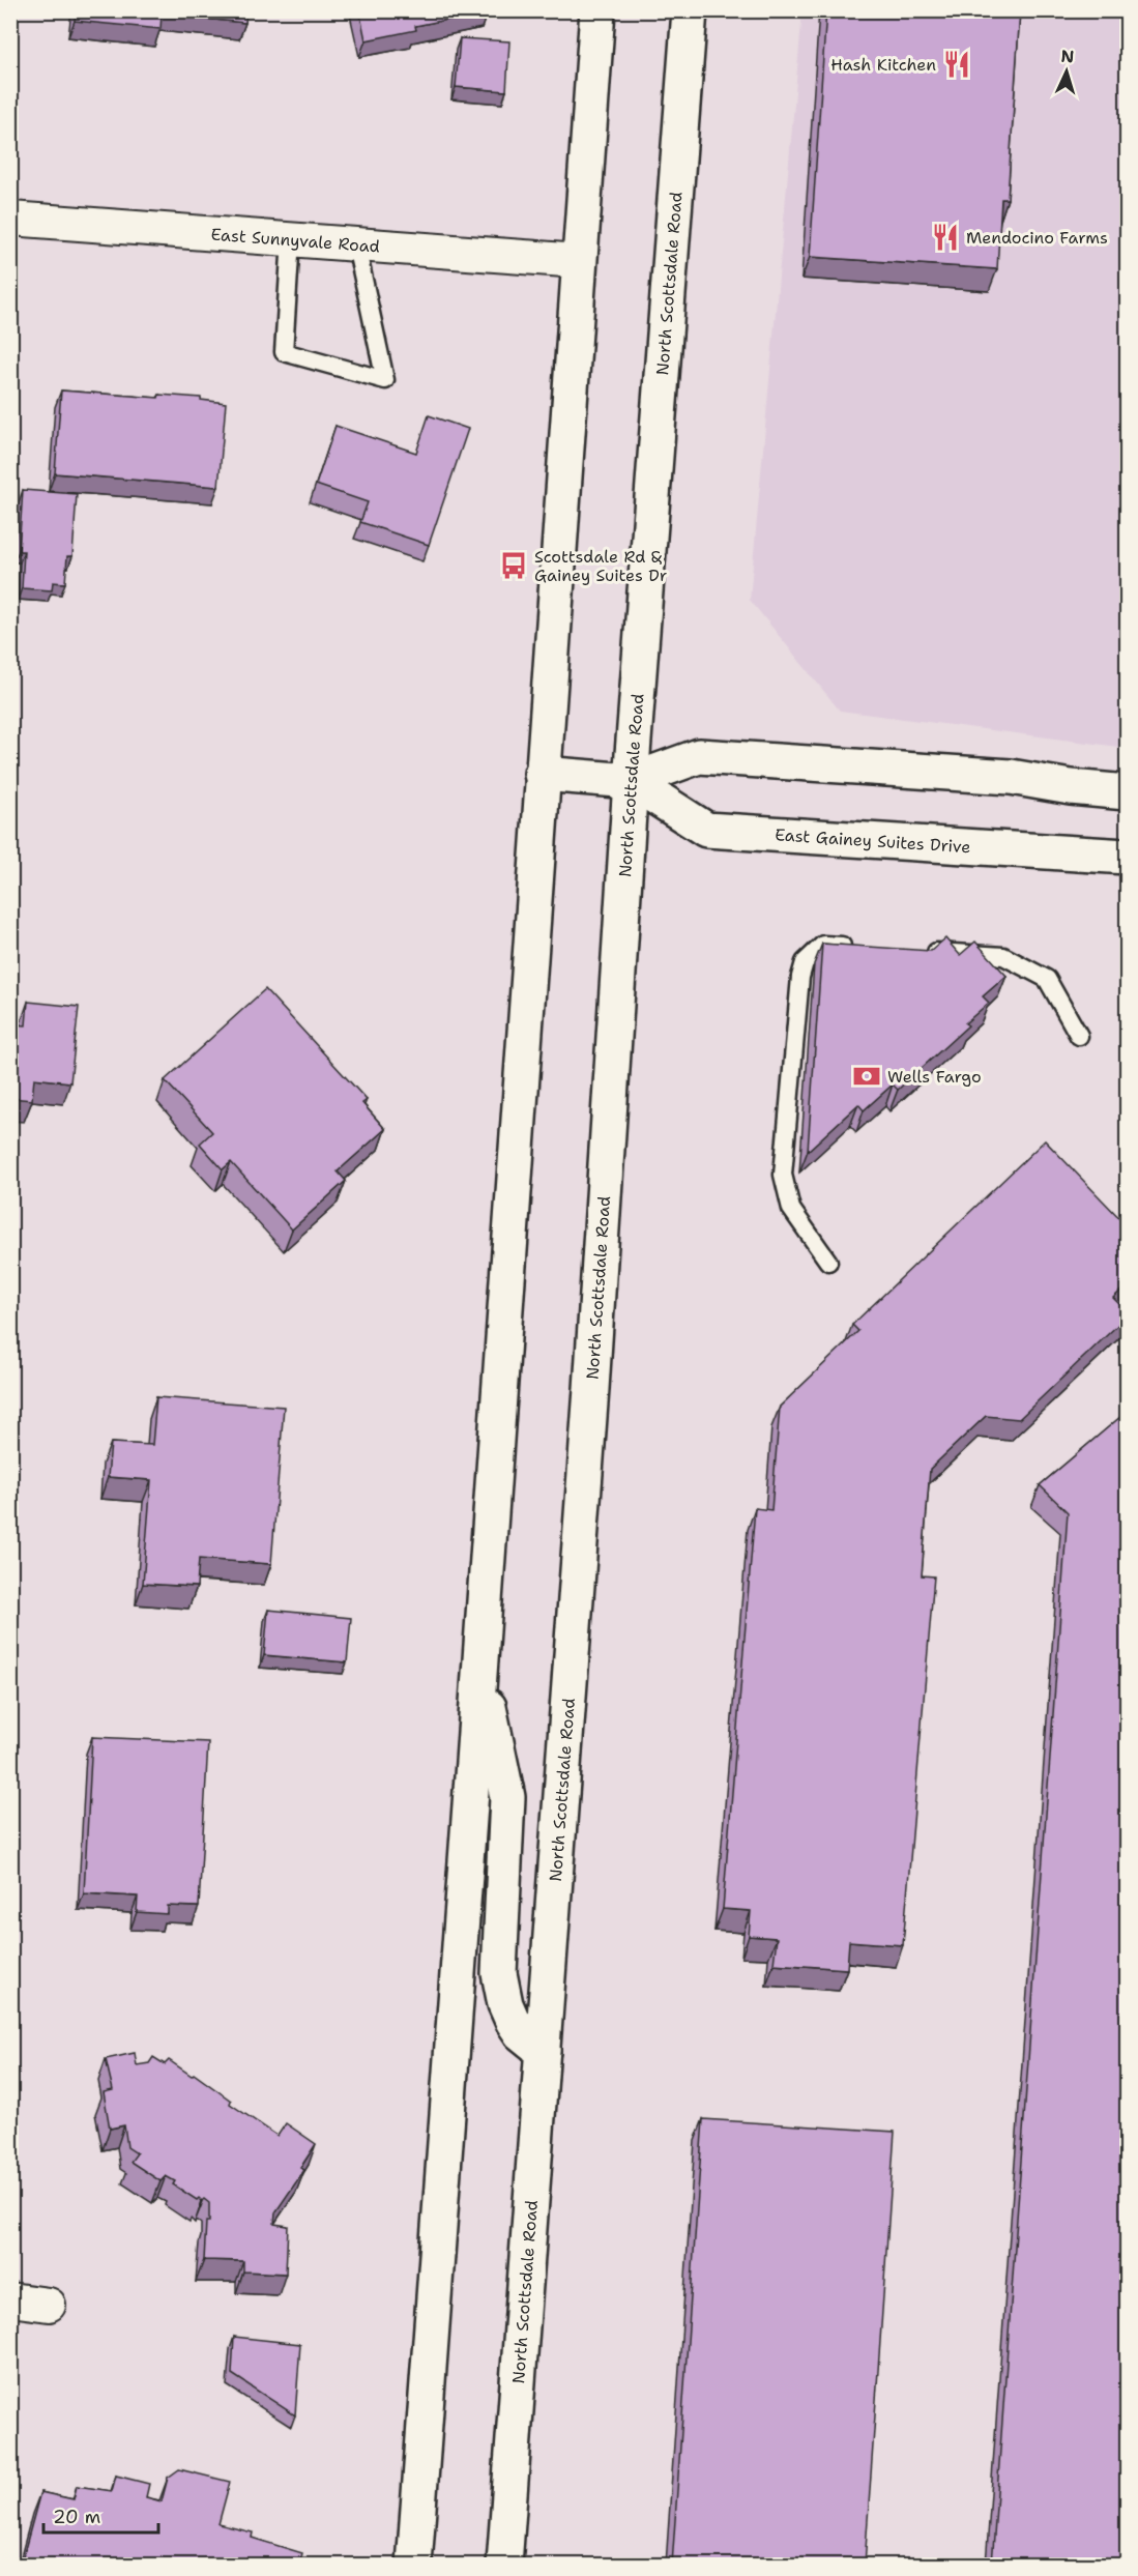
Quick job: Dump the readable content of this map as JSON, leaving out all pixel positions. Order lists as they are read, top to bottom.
{
  "streets": {
    "main road": ["North Scottsdale Road", "East Gainey Suites Drive"],
    "street": ["East Sunnyvale Road"]
  },
  "crossings": [
    ["North Scottsdale Road", "East Gainey Suites Drive"]
  ],
  "places": {
    "restaurant": ["Hash Kitchen", "Mendocino Farms"],
    "bus stop": ["Scottsdale Rd & Gainey Suites Dr"],
    "bank": ["Wells Fargo"]
  },
  "scale_bar": "20 m",
  "north": "top"
}
